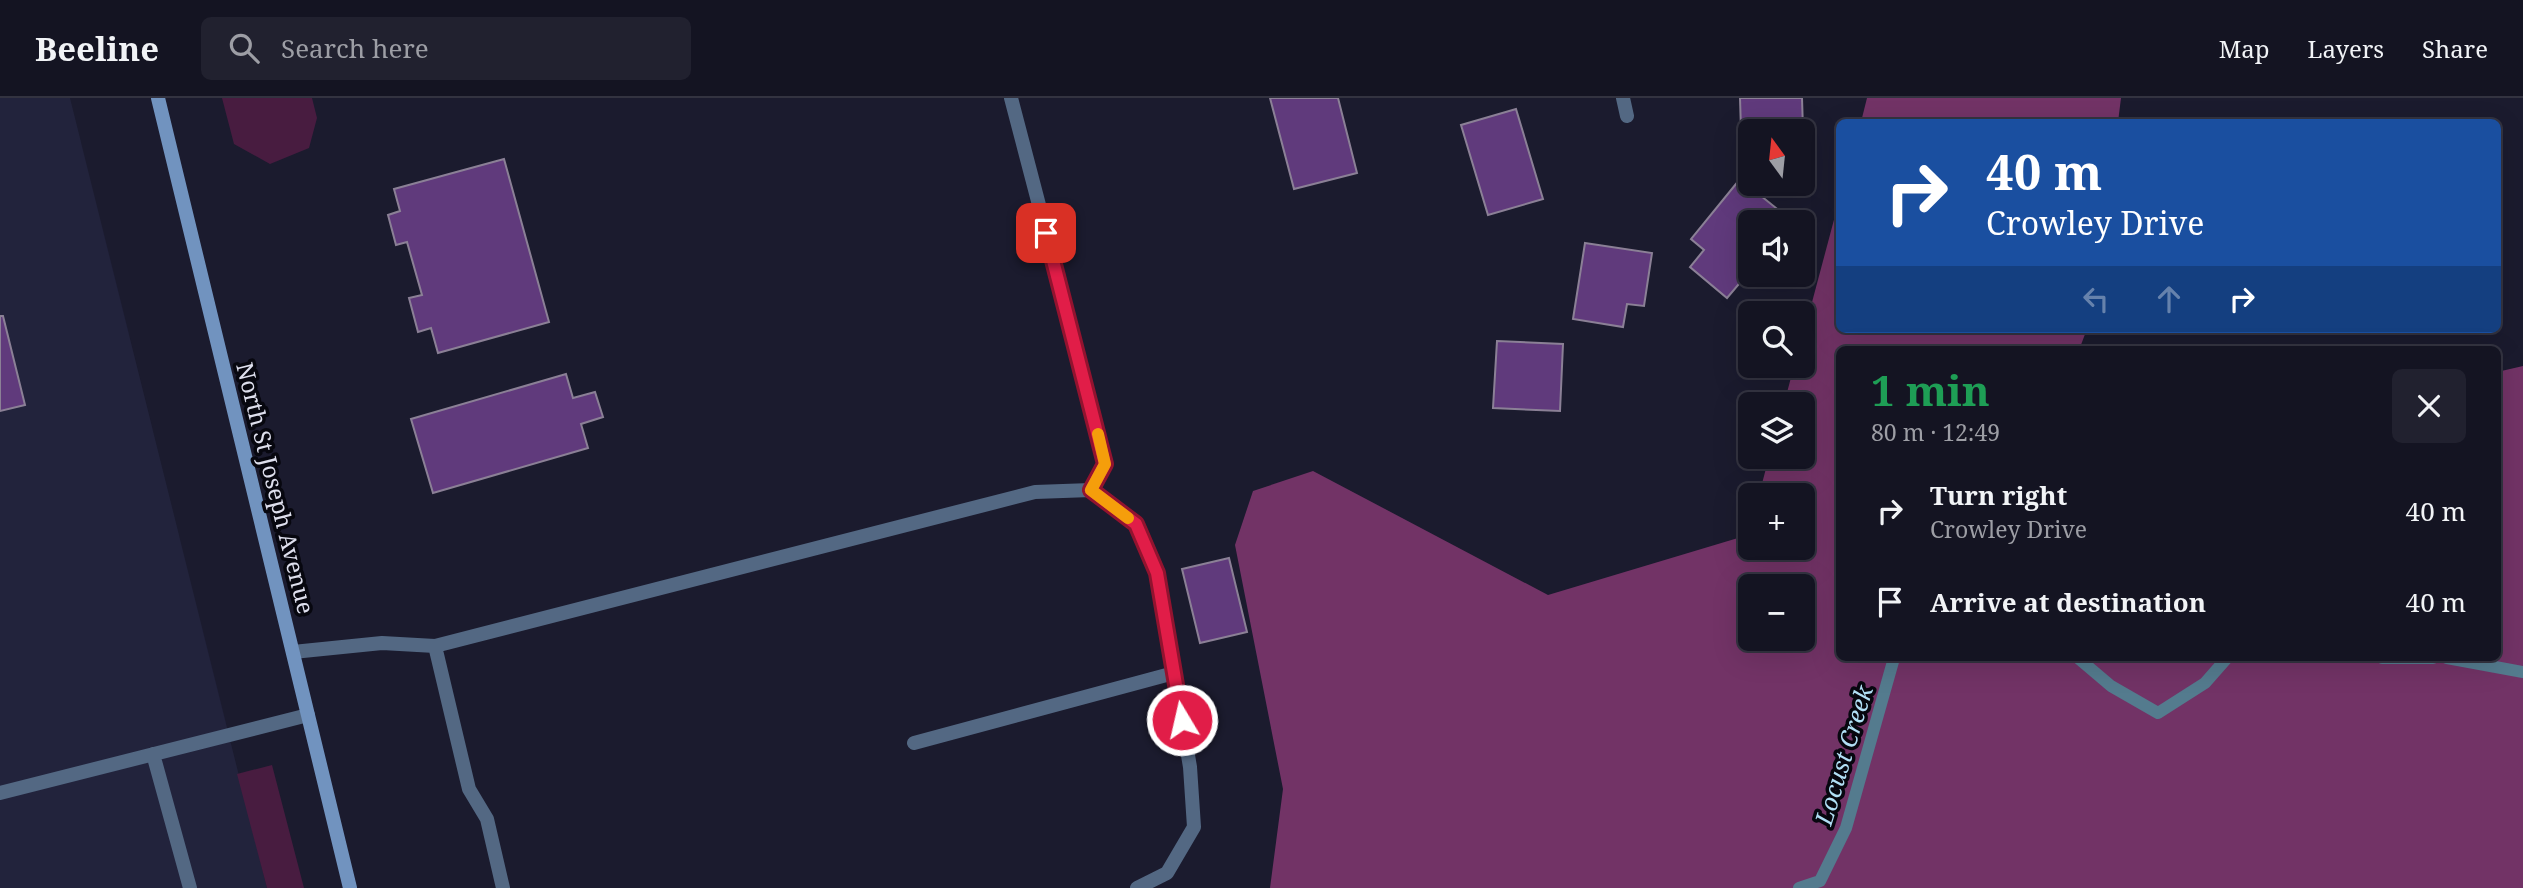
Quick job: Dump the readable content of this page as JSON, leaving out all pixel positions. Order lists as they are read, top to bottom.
{
  "streets": {
    "main road": ["North St Joseph Avenue"]
  },
  "water": ["Locust Creek"],
  "north": "top",
  "page": {
    "header": "Beeline",
    "search": "Search here",
    "nav": ["Map", "Layers", "Share"],
    "map_buttons": ["+", "−"],
    "turn": ["40 m", "Crowley Drive"],
    "heading": ["1 min", "80 m · 12:49"],
    "list": [
      {
        "name": "Turn right",
        "note": "Crowley Drive",
        "value": "40 m"
      },
      {
        "name": "Arrive at destination",
        "value": "40 m"
      }
    ]
  }
}
